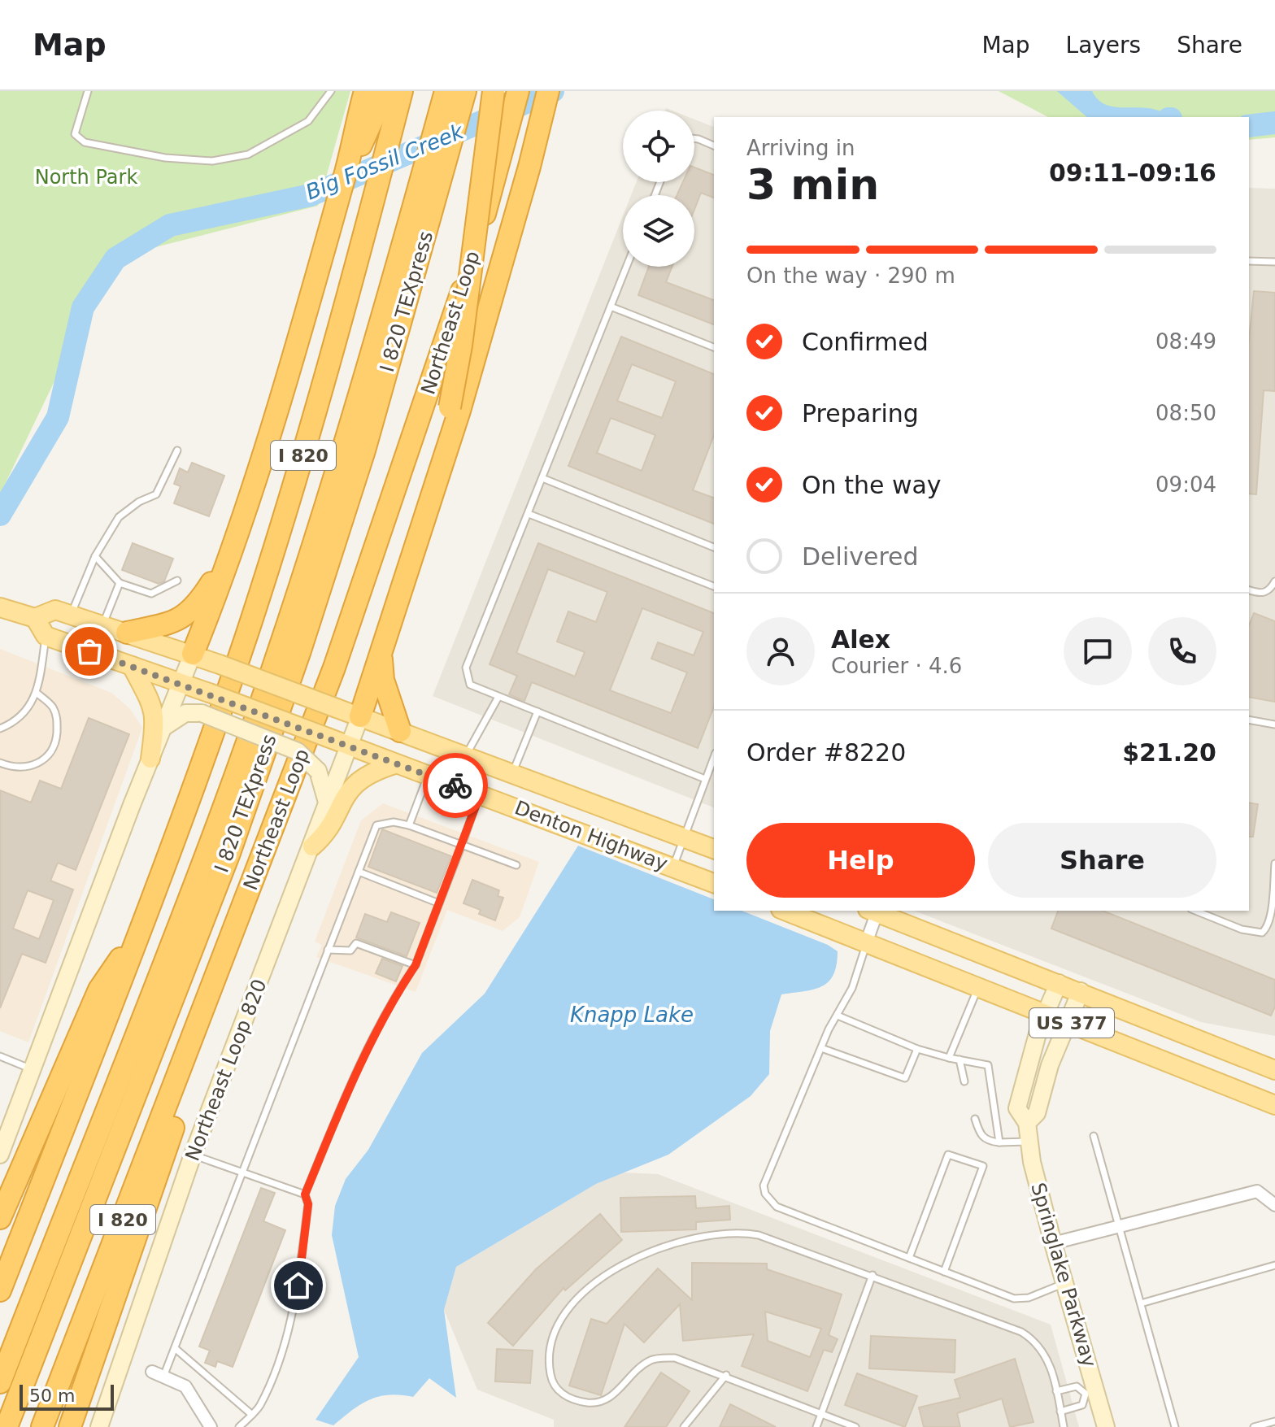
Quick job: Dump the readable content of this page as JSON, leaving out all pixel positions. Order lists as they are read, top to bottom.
{
  "streets": {
    "highway": ["I 820 TEXpress", "Northeast Loop", "I 820"],
    "main road": [
      "Denton Highway",
      "US 377",
      "Northeast Loop 820",
      "Springlake Parkway"
    ]
  },
  "crossings": [
    ["Denton Highway", "Northeast Loop 820"],
    ["US 377", "Springlake Parkway"]
  ],
  "water": ["Big Fossil Creek", "Knapp Lake"],
  "parks": ["North Park"],
  "scale_bar": "50 m",
  "page": {
    "header": "Map",
    "nav": ["Map", "Layers", "Share"],
    "heading": ["3 min", "Arriving in", "09:11–09:16"],
    "panel": [
      "Alex",
      "Courier · 4.6",
      "Order #8220",
      "$21.20"
    ],
    "bar": "On the way · 290 m",
    "list": [
      ["Confirmed", "08:49"],
      ["Preparing", "08:50"],
      ["On the way", "09:04"],
      "Delivered"
    ],
    "buttons": ["Help", "Share"],
    "scale": "50 m"
  }
}
